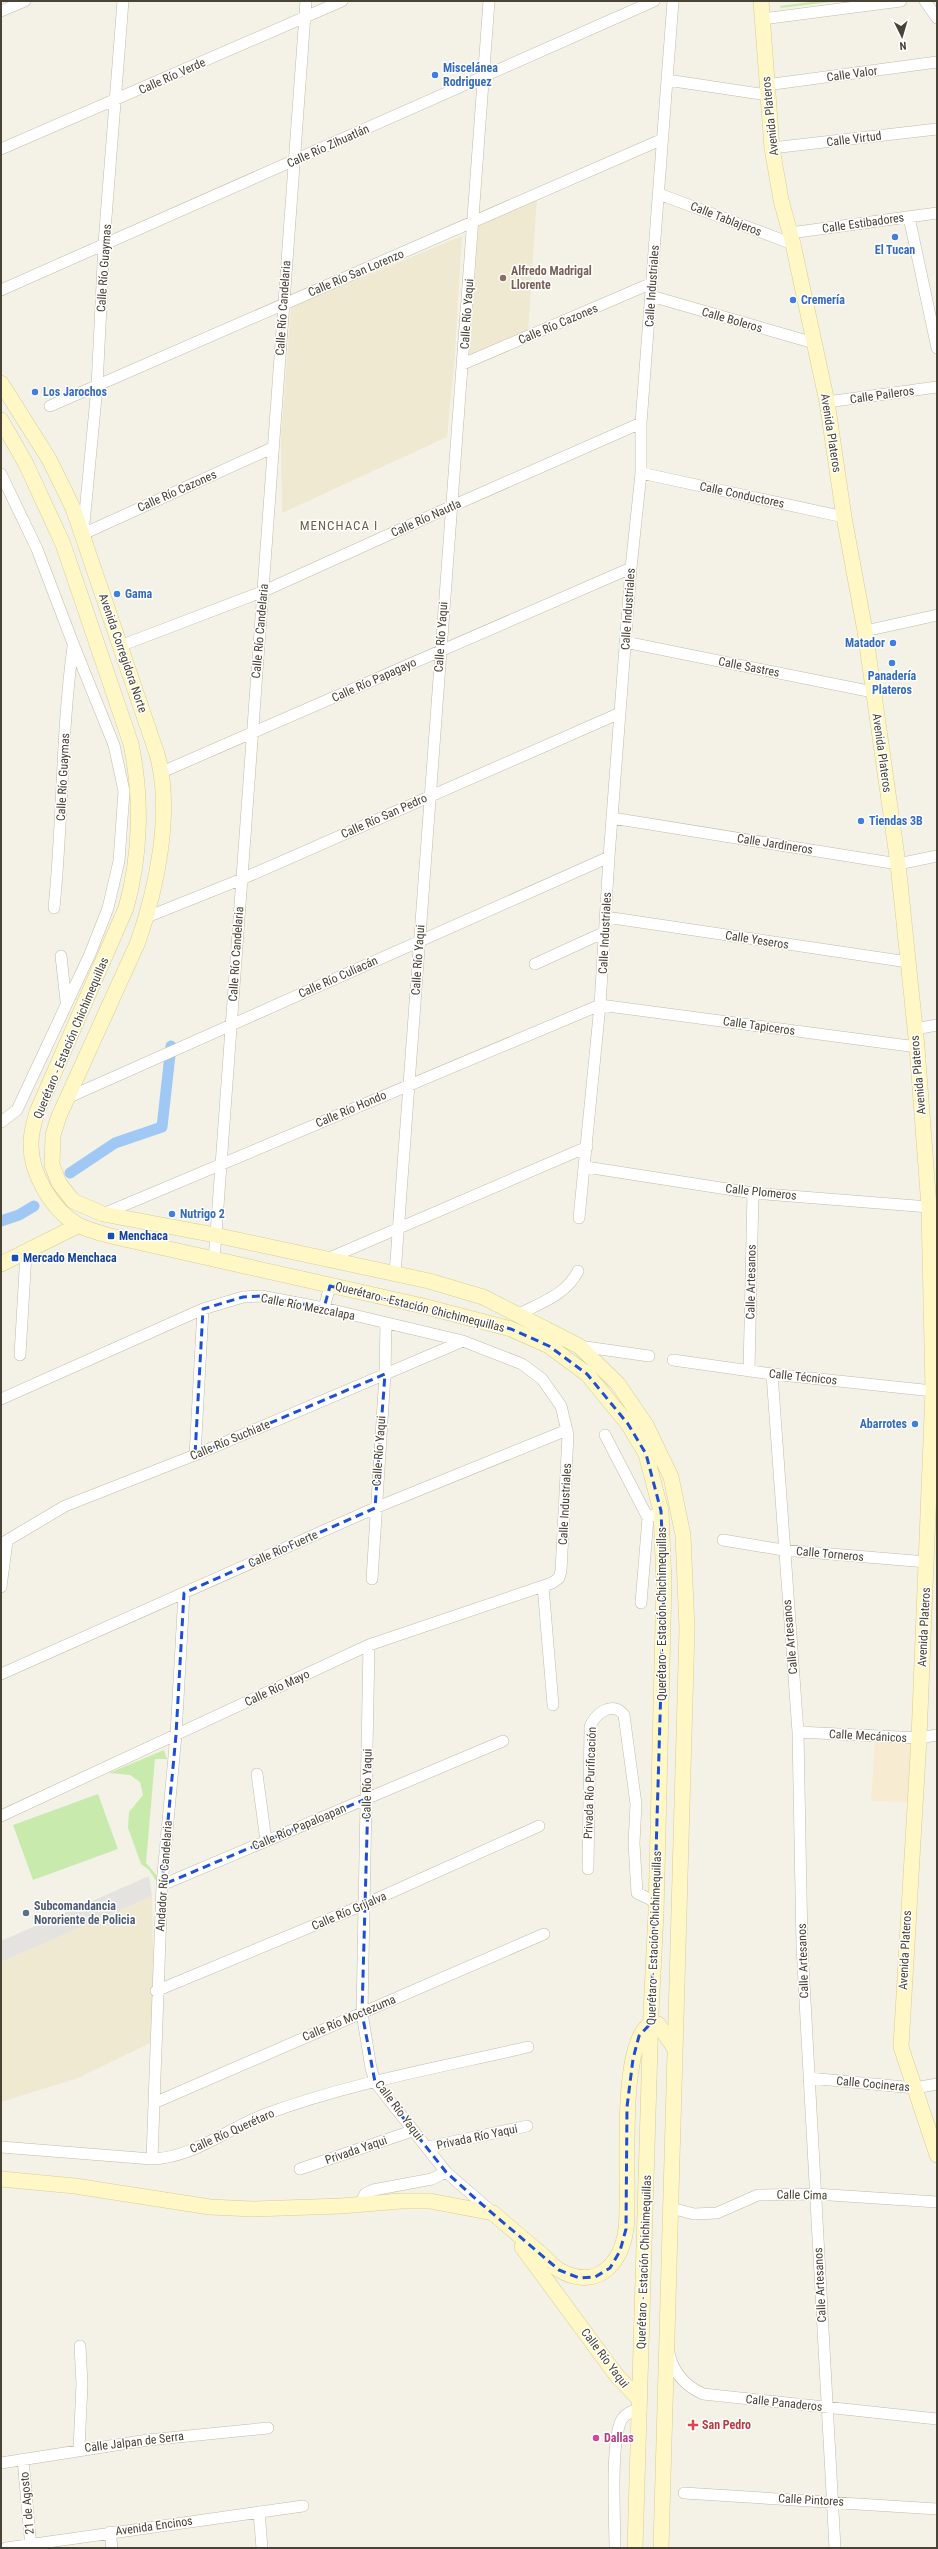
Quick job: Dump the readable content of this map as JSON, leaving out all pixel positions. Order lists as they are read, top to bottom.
{
  "streets": {
    "main road": [
      "Avenida Plateros",
      "Calle Río Yaqui",
      "Avenida Corregidora Norte",
      "Querétaro - Estación Chichimequillas"
    ],
    "street": [
      "Calle Valor",
      "Calle Río Verde",
      "Calle Virtud",
      "Calle Río Zihuatlán",
      "Calle Tablajeros",
      "Calle Estibadores",
      "Calle Río Guaymas",
      "Calle Río San Lorenzo",
      "Calle Industriales",
      "Calle Río Candelaria",
      "Calle Boleros",
      "Calle Río Cazones",
      "Calle Paileros",
      "Calle Conductores",
      "Calle Río Nautla",
      "Calle Sastres",
      "Calle Río Papagayo",
      "Calle Río San Pedro",
      "Calle Jardineros",
      "Calle Yeseros",
      "Calle Río Culiacán",
      "Calle Tapiceros",
      "Calle Río Hondo",
      "Calle Plomeros",
      "Calle Artesanos",
      "Calle Río Mezcalapa",
      "Calle Técnicos",
      "Calle Río Suchiate",
      "Calle Río Fuerte",
      "Calle Torneros",
      "Calle Río Mayo",
      "Calle Mecánicos",
      "Privada Río Purificación",
      "Calle Río Papaloapan",
      "Andador Río Candelaria",
      "Calle Río Grijalva",
      "Calle Río Moctezuma",
      "Calle Cocineras",
      "Calle Río Querétaro",
      "Privada Río Yaqui",
      "Privada Yaqui",
      "Calle Cima",
      "Calle Panaderos",
      "Calle Jalpan de Serra",
      "Calle Pintores",
      "21 de Agosto",
      "Avenida Encinos"
    ]
  },
  "crossings": [
    ["Calle Valor", "Avenida Plateros"],
    ["Calle Valor", "Calle Industriales"],
    ["Calle Río Verde", "Calle Río Guaymas"],
    ["Calle Río Verde", "Calle Río Candelaria"],
    ["Avenida Plateros", "Calle Virtud"],
    ["Avenida Plateros", "Calle Tablajeros"],
    ["Avenida Plateros", "Calle Estibadores"],
    ["Avenida Plateros", "Calle Boleros"],
    ["Avenida Plateros", "Calle Paileros"],
    ["Avenida Plateros", "Calle Conductores"],
    ["Avenida Plateros", "Calle Sastres"],
    ["Avenida Plateros", "Calle Jardineros"],
    ["Avenida Plateros", "Calle Yeseros"],
    ["Avenida Plateros", "Calle Tapiceros"],
    ["Avenida Plateros", "Calle Plomeros"],
    ["Avenida Plateros", "Calle Técnicos"],
    ["Avenida Plateros", "Calle Torneros"],
    ["Avenida Plateros", "Calle Mecánicos"],
    ["Avenida Plateros", "Calle Cocineras"],
    ["Calle Río Zihuatlán", "Calle Río Guaymas"],
    ["Calle Río Zihuatlán", "Calle Río Candelaria"],
    ["Calle Río Zihuatlán", "Calle Río Yaqui"],
    ["Calle Tablajeros", "Calle Estibadores"],
    ["Calle Tablajeros", "Calle Industriales"],
    ["Calle Río Guaymas", "Calle Río San Lorenzo"],
    ["Calle Río Guaymas", "Calle Río Cazones"],
    ["Calle Río Guaymas", "Avenida Corregidora Norte"],
    ["Calle Río San Lorenzo", "Calle Industriales"],
    ["Calle Río San Lorenzo", "Calle Río Candelaria"],
    ["Calle Río San Lorenzo", "Calle Río Yaqui"],
    ["Calle Industriales", "Calle Boleros"],
    ["Calle Industriales", "Calle Río Cazones"],
    ["Calle Industriales", "Calle Conductores"],
    ["Calle Industriales", "Calle Río Nautla"],
    ["Calle Industriales", "Calle Sastres"],
    ["Calle Industriales", "Calle Río Papagayo"],
    ["Calle Industriales", "Calle Río San Pedro"],
    ["Calle Industriales", "Calle Jardineros"],
    ["Calle Industriales", "Calle Yeseros"],
    ["Calle Industriales", "Calle Río Culiacán"],
    ["Calle Industriales", "Calle Tapiceros"],
    ["Calle Industriales", "Calle Río Hondo"],
    ["Calle Industriales", "Calle Plomeros"],
    ["Calle Industriales", "Calle Río Mezcalapa"],
    ["Calle Industriales", "Calle Río Fuerte"],
    ["Calle Industriales", "Calle Río Mayo"],
    ["Calle Río Candelaria", "Calle Río Cazones"],
    ["Calle Río Candelaria", "Calle Río Nautla"],
    ["Calle Río Candelaria", "Calle Río Papagayo"],
    ["Calle Río Candelaria", "Calle Río San Pedro"],
    ["Calle Río Candelaria", "Calle Río Culiacán"],
    ["Calle Río Candelaria", "Querétaro - Estación Chichimequillas"],
    ["Calle Río Candelaria", "Calle Río Hondo"],
    ["Calle Río Yaqui", "Calle Río Cazones"],
    ["Calle Río Yaqui", "Calle Río Nautla"],
    ["Calle Río Yaqui", "Calle Río Papagayo"],
    ["Calle Río Yaqui", "Calle Río San Pedro"],
    ["Calle Río Yaqui", "Calle Río Culiacán"],
    ["Calle Río Yaqui", "Querétaro - Estación Chichimequillas"],
    ["Calle Río Yaqui", "Calle Río Hondo"],
    ["Calle Río Yaqui", "Calle Río Mezcalapa"],
    ["Calle Río Yaqui", "Calle Río Suchiate"],
    ["Calle Río Yaqui", "Calle Río Fuerte"],
    ["Calle Río Yaqui", "Calle Río Mayo"],
    ["Calle Río Yaqui", "Calle Río Papaloapan"],
    ["Calle Río Yaqui", "Calle Río Grijalva"],
    ["Calle Río Yaqui", "Calle Río Moctezuma"],
    ["Calle Río Yaqui", "Calle Río Querétaro"],
    ["Calle Río Yaqui", "Privada Río Yaqui"],
    ["Calle Río Yaqui", "Privada Yaqui"],
    ["Calle Río Cazones", "Avenida Corregidora Norte"],
    ["Calle Río Nautla", "Avenida Corregidora Norte"],
    ["Avenida Corregidora Norte", "Calle Río Papagayo"],
    ["Avenida Corregidora Norte", "Calle Río San Pedro"],
    ["Avenida Corregidora Norte", "Querétaro - Estación Chichimequillas"],
    ["Calle Río Culiacán", "Querétaro - Estación Chichimequillas"],
    ["Calle Tapiceros", "Calle Río Hondo"],
    ["Querétaro - Estación Chichimequillas", "Calle Río Hondo"],
    ["Querétaro - Estación Chichimequillas", "Privada Río Purificación"],
    ["Querétaro - Estación Chichimequillas", "Calle Cima"],
    ["Querétaro - Estación Chichimequillas", "Calle Panaderos"],
    ["Calle Plomeros", "Calle Artesanos"],
    ["Calle Artesanos", "Calle Técnicos"],
    ["Calle Artesanos", "Calle Torneros"],
    ["Calle Artesanos", "Calle Mecánicos"],
    ["Calle Artesanos", "Calle Cocineras"],
    ["Calle Artesanos", "Calle Cima"],
    ["Calle Artesanos", "Calle Panaderos"],
    ["Calle Artesanos", "Calle Pintores"],
    ["Calle Río Mezcalapa", "Calle Río Suchiate"],
    ["Calle Río Mezcalapa", "Calle Río Fuerte"],
    ["Calle Río Fuerte", "Andador Río Candelaria"],
    ["Calle Río Mayo", "Andador Río Candelaria"],
    ["Calle Río Papaloapan", "Andador Río Candelaria"],
    ["Andador Río Candelaria", "Calle Río Grijalva"],
    ["Andador Río Candelaria", "Calle Río Moctezuma"],
    ["Andador Río Candelaria", "Calle Río Querétaro"],
    ["Calle Jalpan de Serra", "21 de Agosto"],
    ["21 de Agosto", "Avenida Encinos"]
  ],
  "districts": ["MENCHACA I"],
  "places": {
    "other": [
      "Miscelánea Rodriguez",
      "El Tucan",
      "Alfredo Madrigal Llorente",
      "Cremería",
      "Los Jarochos",
      "Gama",
      "Matador",
      "Panadería Plateros",
      "Tiendas 3B",
      "Nutrigo 2",
      "Abarrotes",
      "Subcomandancia Nororiente de Policia",
      "Dallas"
    ],
    "transit": ["Menchaca", "Mercado Menchaca"],
    "health": ["San Pedro"]
  },
  "north": "bottom"
}
